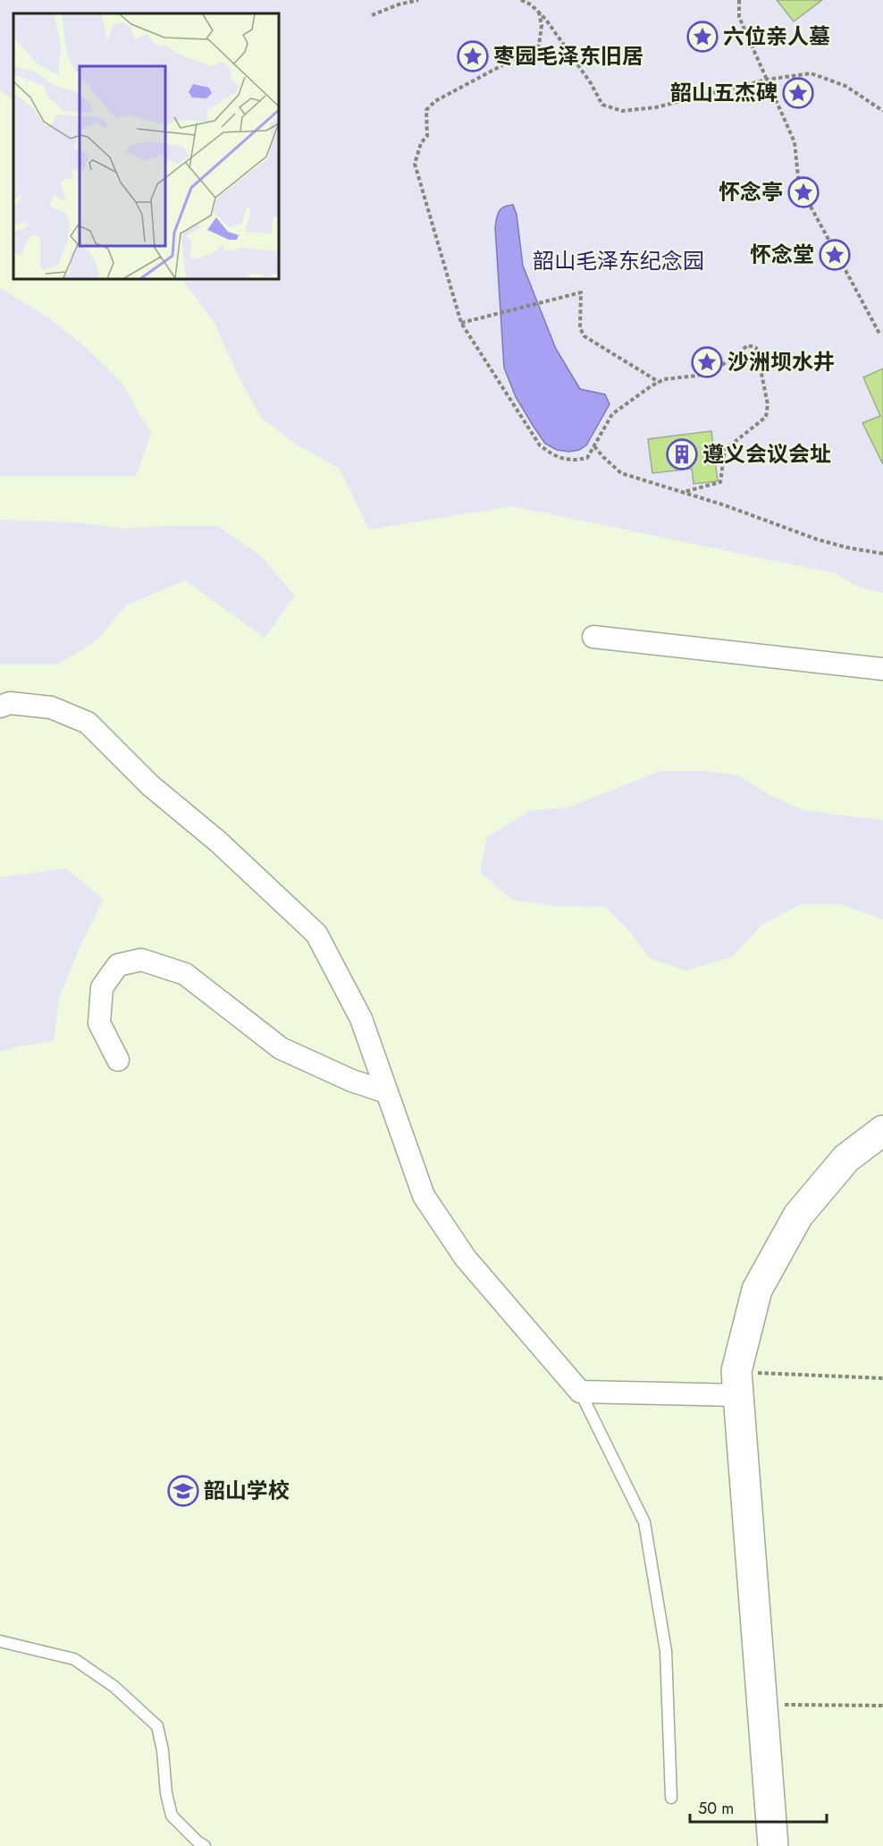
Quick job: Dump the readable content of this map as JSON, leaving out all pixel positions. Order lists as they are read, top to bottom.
{
  "parks": ["韶山毛泽东纪念园"],
  "places": {
    "place": [
      "六位亲人墓",
      "枣园毛泽东旧居",
      "韶山五杰碑",
      "怀念亭",
      "怀念堂",
      "沙洲坝水井"
    ],
    "building": ["遵义会议会址"],
    "school or university": ["韶山学校"]
  },
  "scale_bar": "50 m"
}
